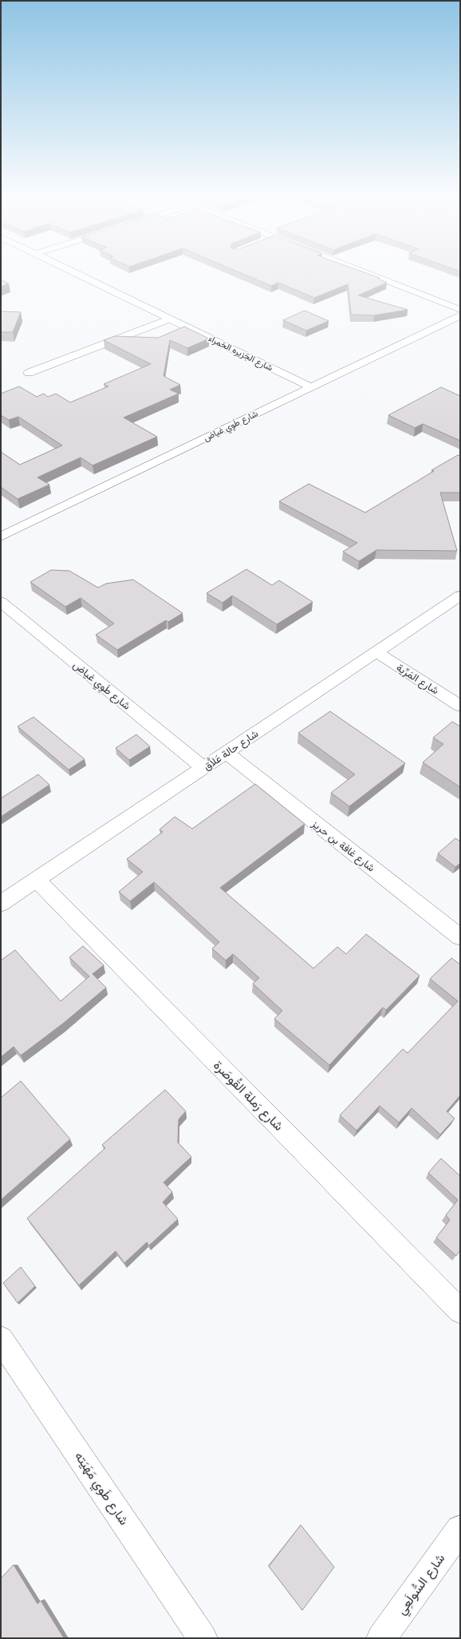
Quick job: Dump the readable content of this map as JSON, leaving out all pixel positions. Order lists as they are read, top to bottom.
{
  "streets": {
    "street": [
      "شارع الجَزيره الحَمراء",
      "شارع طَوِي غياض",
      "شارع المَرِّية",
      "شارع حالة عَلاَّق",
      "شارع غافة بن حريز",
      "شارع رَملة القُوصَرة",
      "شارع طَوي مَهَيَته",
      "شارع السُّولَعِي"
    ]
  },
  "crossings": [
    ["شارع الجَزيره الحَمراء", "شارع طَوِي غياض"],
    ["شارع طَوِي غياض", "شارع حالة عَلاَّق"],
    ["شارع المَرِّية", "شارع حالة عَلاَّق"],
    ["شارع حالة عَلاَّق", "شارع غافة بن حريز"],
    ["شارع حالة عَلاَّق", "شارع رَملة القُوصَرة"]
  ]
}
